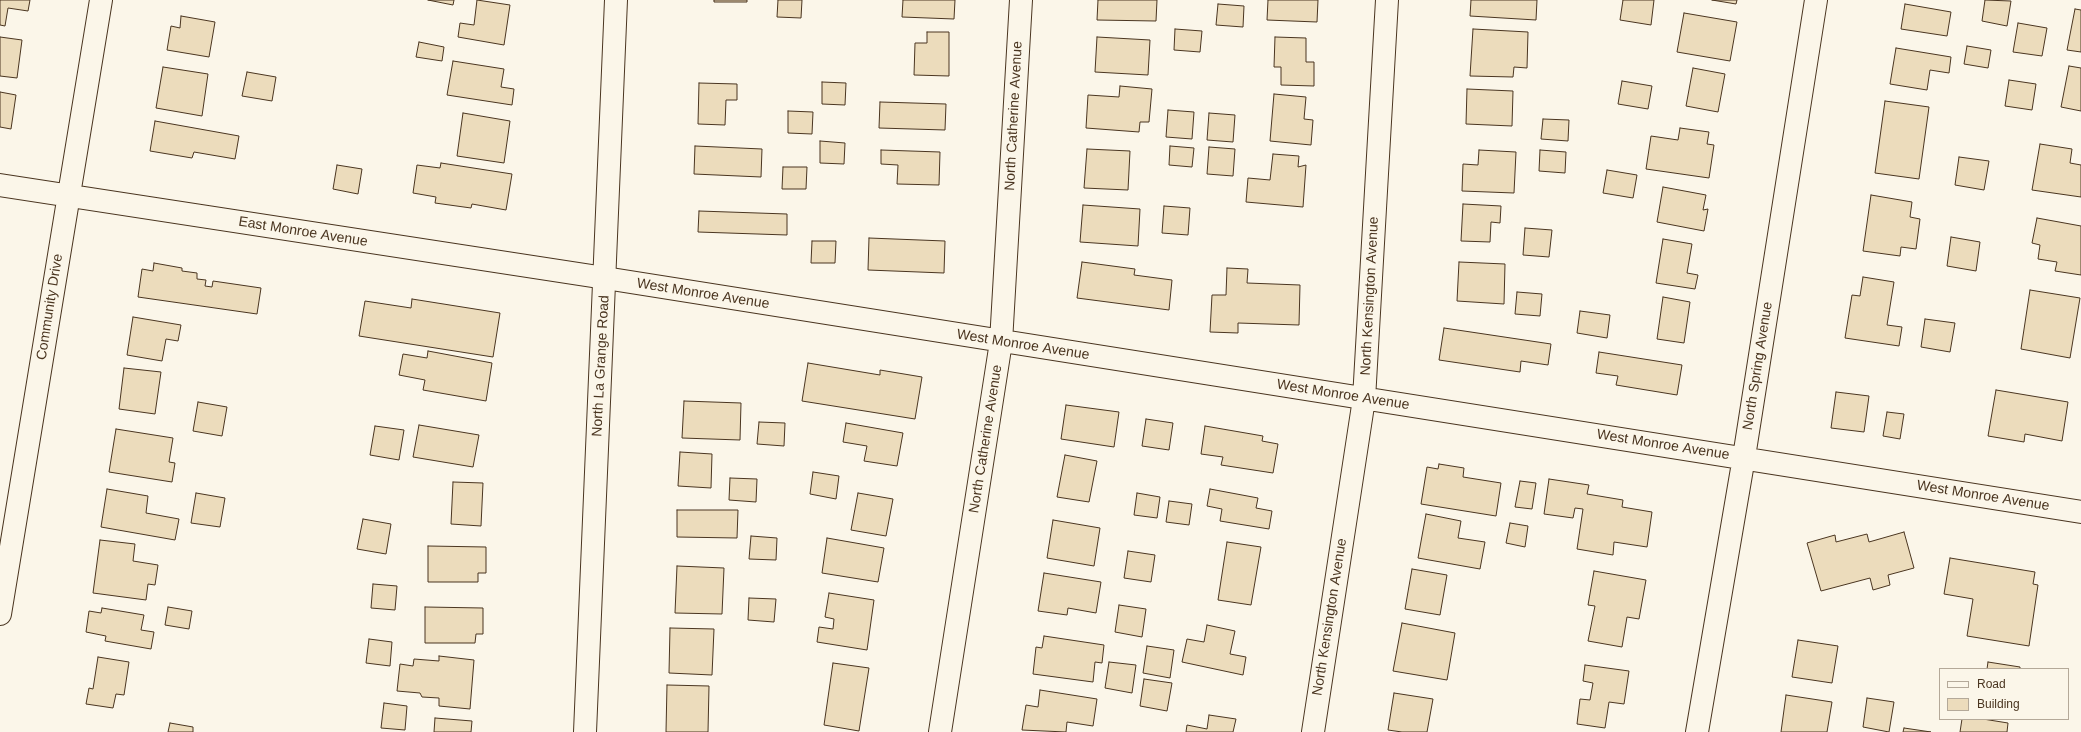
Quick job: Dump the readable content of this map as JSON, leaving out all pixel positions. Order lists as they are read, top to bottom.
{
  "streets": {
    "street": [
      "North Catherine Avenue",
      "East Monroe Avenue",
      "West Monroe Avenue",
      "North Kensington Avenue",
      "Community Drive",
      "North La Grange Road",
      "North Spring Avenue"
    ]
  },
  "crossings": [
    ["North Catherine Avenue", "West Monroe Avenue"],
    ["East Monroe Avenue", "West Monroe Avenue"],
    ["East Monroe Avenue", "Community Drive"],
    ["East Monroe Avenue", "North La Grange Road"],
    ["West Monroe Avenue", "North Kensington Avenue"],
    ["West Monroe Avenue", "North La Grange Road"],
    ["West Monroe Avenue", "North Spring Avenue"]
  ],
  "legend": ["Road", "Building"]
}
